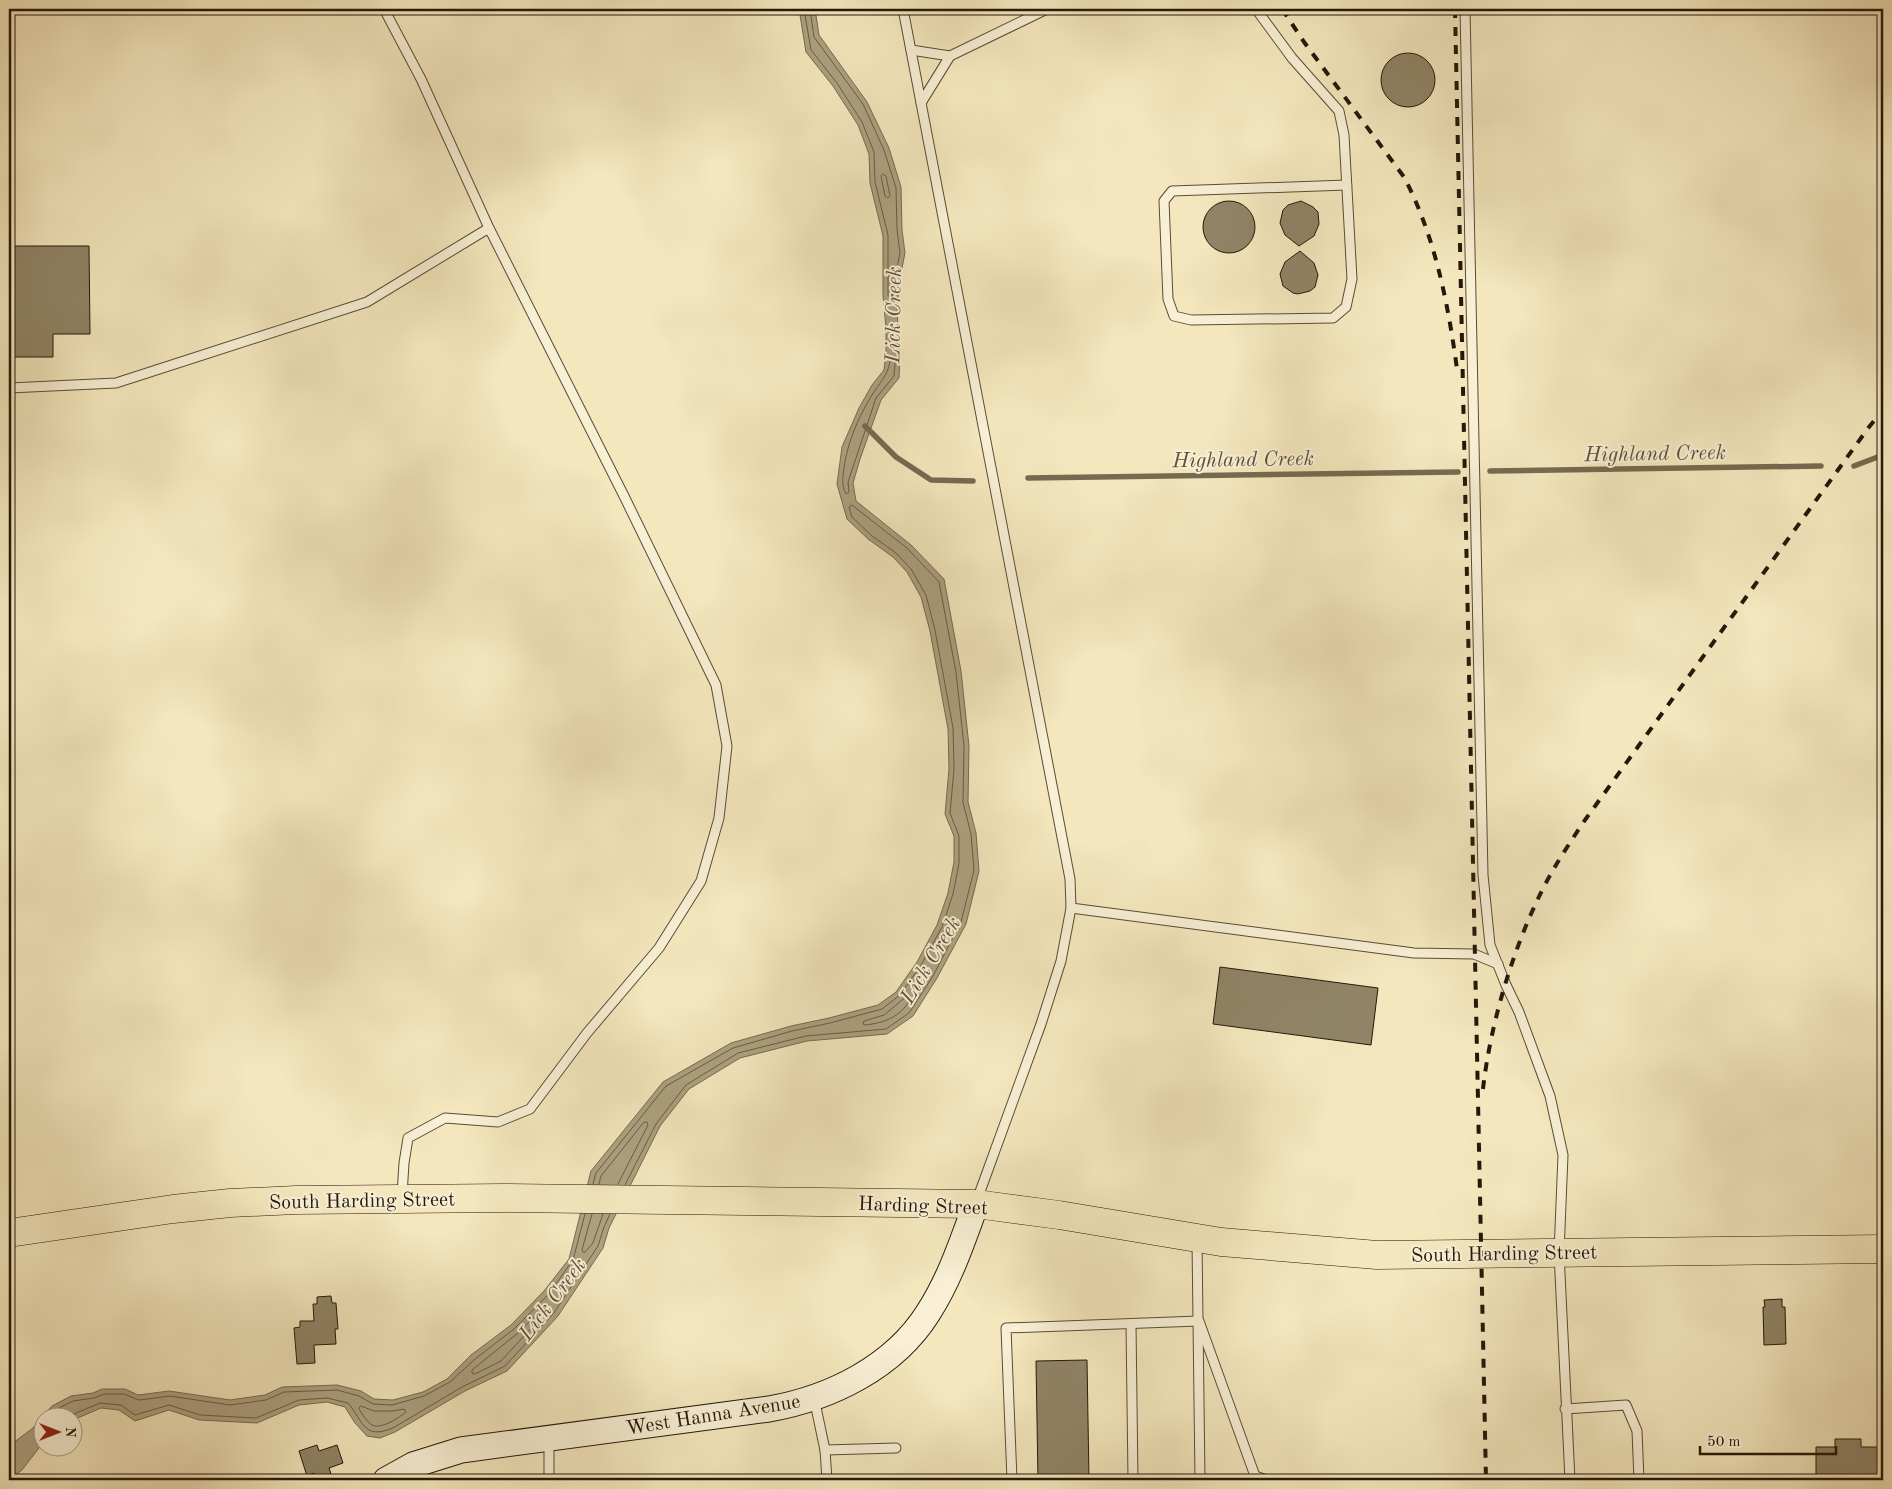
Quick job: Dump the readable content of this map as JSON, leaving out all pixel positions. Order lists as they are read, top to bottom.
{
  "streets": {
    "main road": ["South Harding Street", "Harding Street", "West Hanna Avenue"]
  },
  "crossings": [
    ["South Harding Street", "Harding Street"],
    ["Harding Street", "West Hanna Avenue"]
  ],
  "water": ["Lick Creek", "Highland Creek"],
  "scale_bar": "50 m",
  "north": "right"
}
